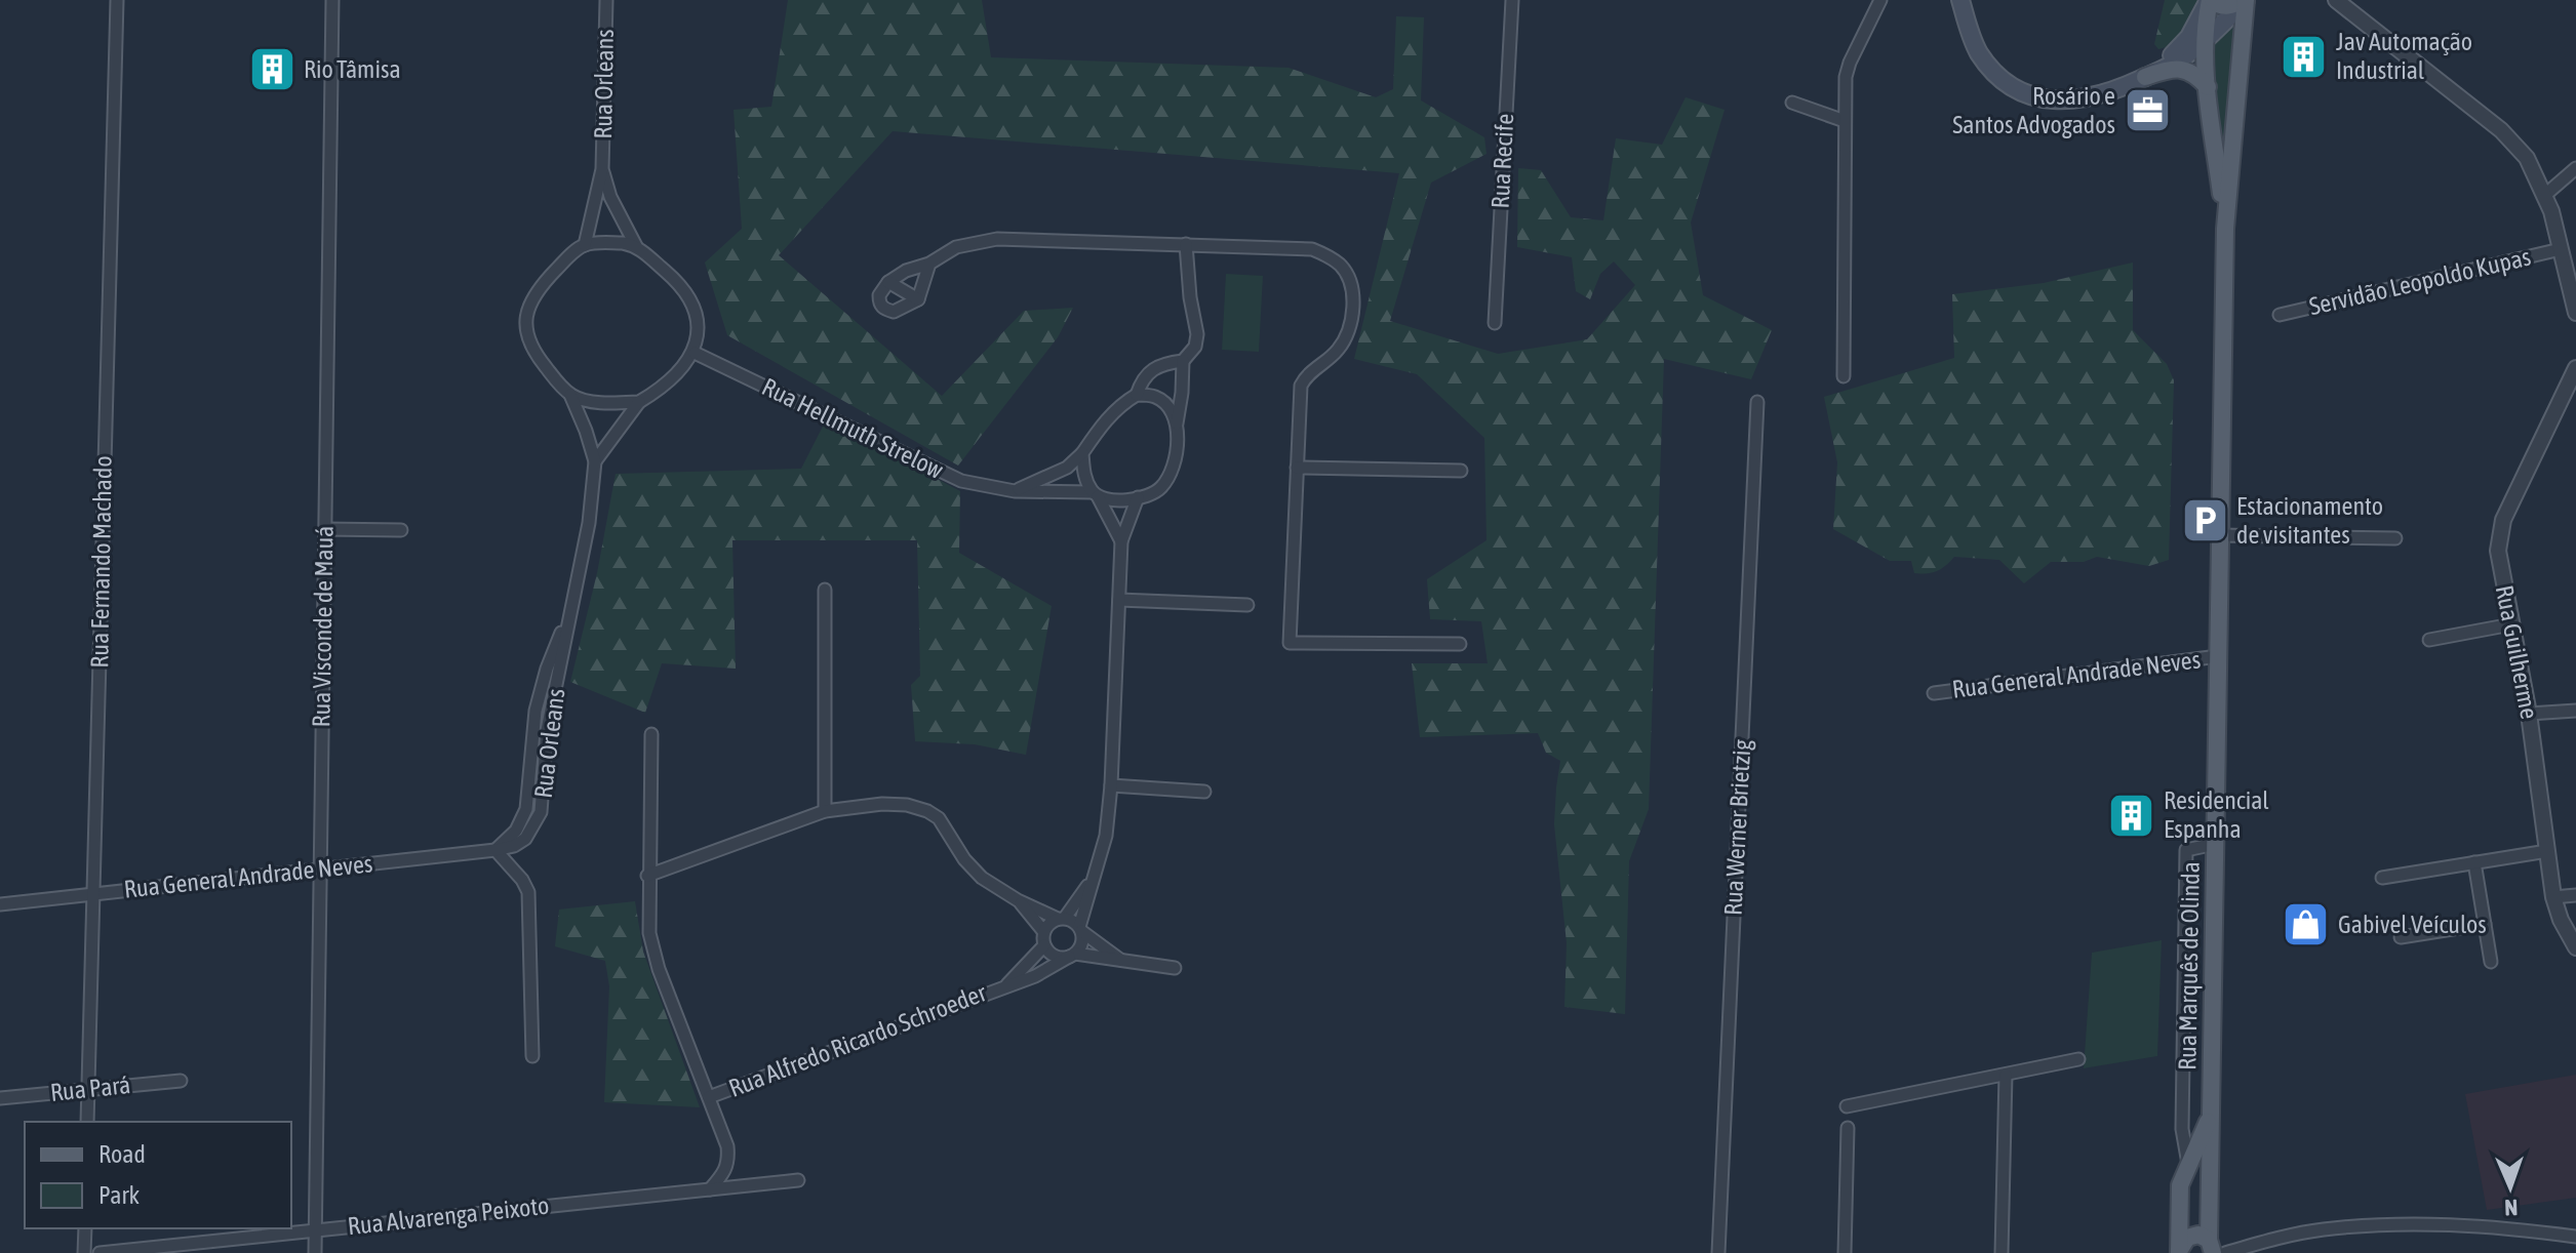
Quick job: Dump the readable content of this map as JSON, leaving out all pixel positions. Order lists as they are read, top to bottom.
{
  "streets": {
    "main road": ["Rua Marquês de Olinda"],
    "street": [
      "Rua Orleans",
      "Rua Recife",
      "Servidão Leopoldo Kupas",
      "Rua Hellmuth Strelow",
      "Rua Fernando Machado",
      "Rua Visconde de Mauá",
      "Rua Guilherme",
      "Rua General Andrade Neves",
      "Rua Werner Brietzig",
      "Rua Alfredo Ricardo Schroeder",
      "Rua Pará",
      "Rua Alvarenga Peixoto"
    ]
  },
  "crossings": [
    ["Rua Orleans", "Rua Hellmuth Strelow"],
    ["Rua Orleans", "Rua General Andrade Neves"],
    ["Rua Fernando Machado", "Rua General Andrade Neves"],
    ["Rua Fernando Machado", "Rua Pará"],
    ["Rua Visconde de Mauá", "Rua General Andrade Neves"],
    ["Rua Visconde de Mauá", "Rua Alvarenga Peixoto"],
    ["Rua General Andrade Neves", "Rua Marquês de Olinda"]
  ],
  "places": {
    "building": ["Jav Automação Industrial", "Rio Tâmisa", "Residencial Espanha"],
    "office": ["Rosário e Santos Advogados"],
    "parking": ["Estacionamento de visitantes"],
    "shop": ["Gabivel Veículos"]
  },
  "legend": ["Road", "Park"],
  "north": "bottom"
}
